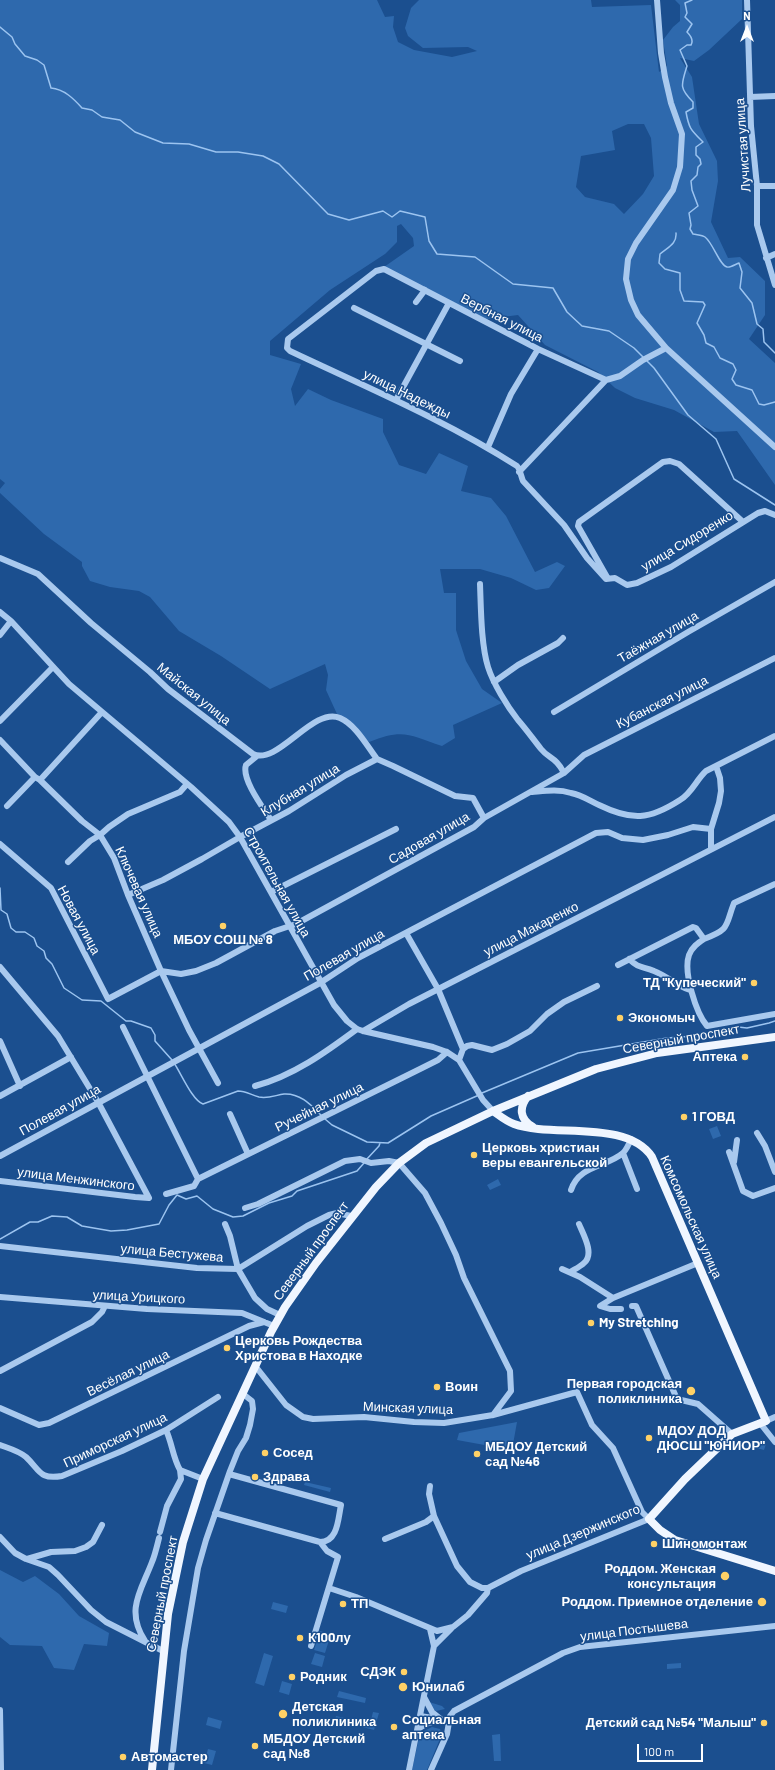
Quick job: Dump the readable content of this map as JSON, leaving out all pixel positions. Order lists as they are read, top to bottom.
{
  "streets": {
    "main road": ["Северный проспект", "Комсомольская улица", "улица Дзержинского"],
    "street": [
      "Лучистая улица",
      "Вербная улица",
      "улица Надежды",
      "улица Сидоренко",
      "Таёжная улица",
      "Майская улица",
      "Кубанская улица",
      "Клубная улица",
      "Садовая улица",
      "Строительная улица",
      "Ключевая улица",
      "Новая улица",
      "улица Макаренко",
      "Полевая улица",
      "Ручейная улица",
      "улица Менжинского",
      "улица Бестужева",
      "улица Урицкого",
      "Весёлая улица",
      "Минская улица",
      "Приморская улица",
      "улица Постышева"
    ]
  },
  "crossings": [
    ["Вербная улица", "улица Надежды"],
    ["улица Надежды", "улица Сидоренко"],
    ["Кубанская улица", "Садовая улица"],
    ["Клубная улица", "Строительная улица"],
    ["Клубная улица", "Ключевая улица"],
    ["Садовая улица", "Строительная улица"],
    ["Садовая улица", "Ключевая улица"],
    ["Садовая улица", "Новая улица"],
    ["Строительная улица", "улица Макаренко"],
    ["Строительная улица", "Полевая улица"],
    ["Строительная улица", "Северный проспект"],
    ["Строительная улица", "Ручейная улица"],
    ["Строительная улица", "Комсомольская улица"],
    ["Ключевая улица", "Новая улица"],
    ["Ключевая улица", "Полевая улица"],
    ["Полевая улица", "улица Менжинского"],
    ["Северный проспект", "Комсомольская улица"],
    ["Северный проспект", "улица Бестужева"],
    ["Северный проспект", "улица Урицкого"],
    ["Северный проспект", "Минская улица"],
    ["Комсомольская улица", "улица Дзержинского"],
    ["улица Урицкого", "Весёлая улица"],
    ["Минская улица", "улица Дзержинского"]
  ],
  "places": [
    "МБОУ СОШ № 8",
    "ТД \"Купеческий\"",
    "Экономыч",
    "Аптека",
    "1 ГОВД",
    "Церковь христиан веры евангельской",
    "My Stretching",
    "Церковь Рождества Христова в Находке",
    "Воин",
    "Первая городская поликлиника",
    "МДОУ ДОД ДЮСШ \"ЮНИОР\"",
    "Сосед",
    "МБДОУ Детский сад №46",
    "Здрава",
    "Шиномонтаж",
    "Роддом. Женская консультация",
    "Роддом. Приемное отделение",
    "ТП",
    "К100лу",
    "СДЭК",
    "Родник",
    "Юнилаб",
    "Детская поликлиника",
    "Детский сад №54 \"Малыш\"",
    "Социальная аптека",
    "МБДОУ Детский сад №8",
    "Автомастер"
  ],
  "scale_bar": "100 m",
  "north": "top"
}
